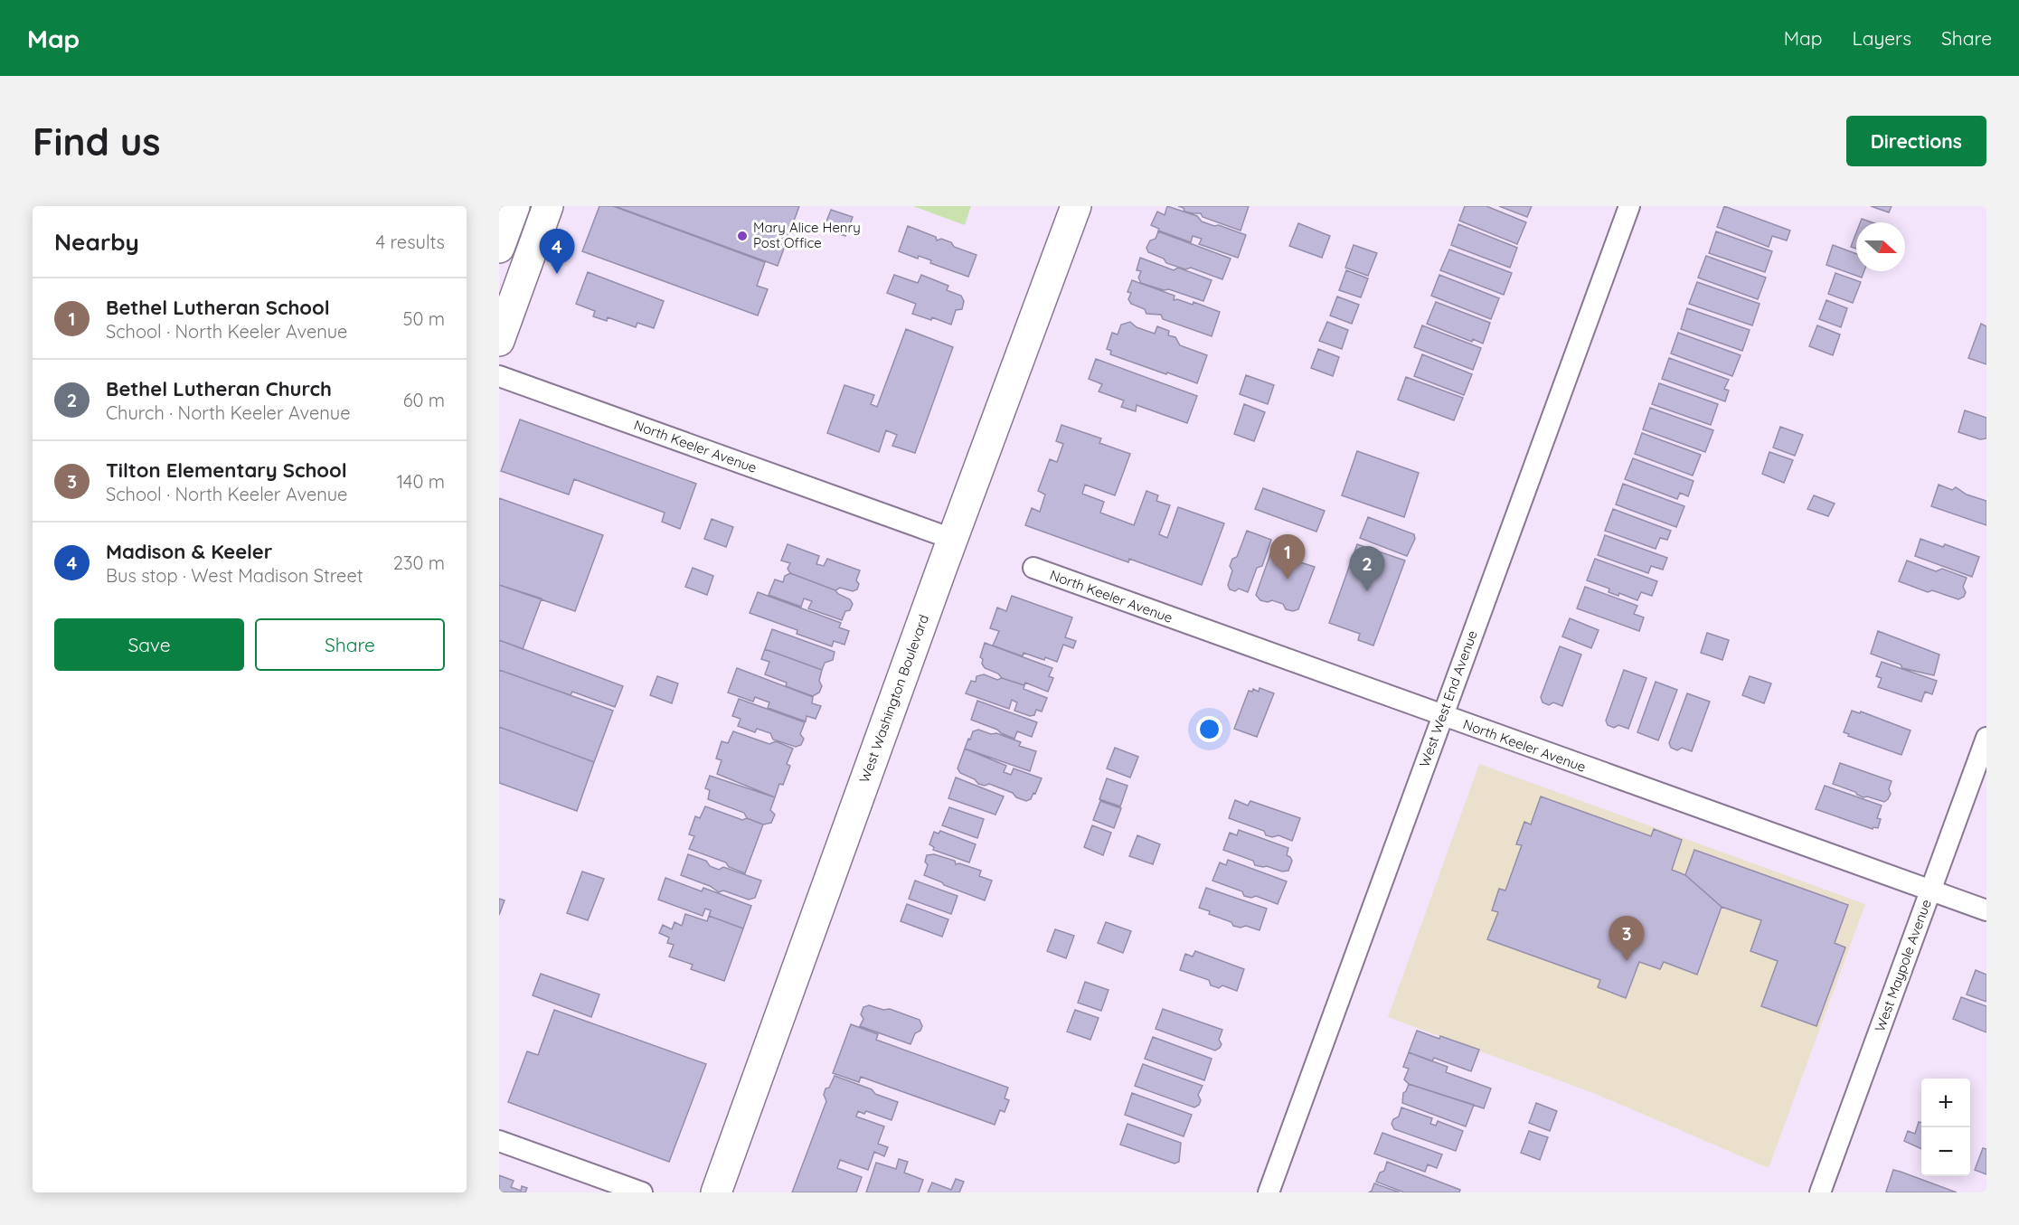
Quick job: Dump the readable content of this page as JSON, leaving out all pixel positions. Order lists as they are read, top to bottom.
{
  "streets": {
    "street": [
      "North Keeler Avenue",
      "West Washington Boulevard",
      "West West End Avenue",
      "West Maypole Avenue"
    ]
  },
  "crossings": [
    ["North Keeler Avenue", "West Washington Boulevard"],
    ["North Keeler Avenue", "West West End Avenue"],
    ["North Keeler Avenue", "West Maypole Avenue"]
  ],
  "places": ["Mary Alice Henry Post Office"],
  "north": "right",
  "page": {
    "header": "Map",
    "nav": ["Map", "Layers", "Share"],
    "buttons": [
      "Directions",
      ["Save", "Share"]
    ],
    "title": "Find us",
    "heading": ["Nearby", "4 results"],
    "pins": [
      "4",
      "1",
      "2",
      "3"
    ],
    "list": [
      {
        "mark": "1",
        "name": "Bethel Lutheran School",
        "note": "School · North Keeler Avenue",
        "value": "50 m"
      },
      {
        "mark": "2",
        "name": "Bethel Lutheran Church",
        "note": "Church · North Keeler Avenue",
        "value": "60 m"
      },
      {
        "mark": "3",
        "name": "Tilton Elementary School",
        "note": "School · North Keeler Avenue",
        "value": "140 m"
      },
      {
        "mark": "4",
        "name": "Madison & Keeler",
        "note": "Bus stop · West Madison Street",
        "value": "230 m"
      }
    ],
    "map_buttons": ["+", "−"]
  }
}
